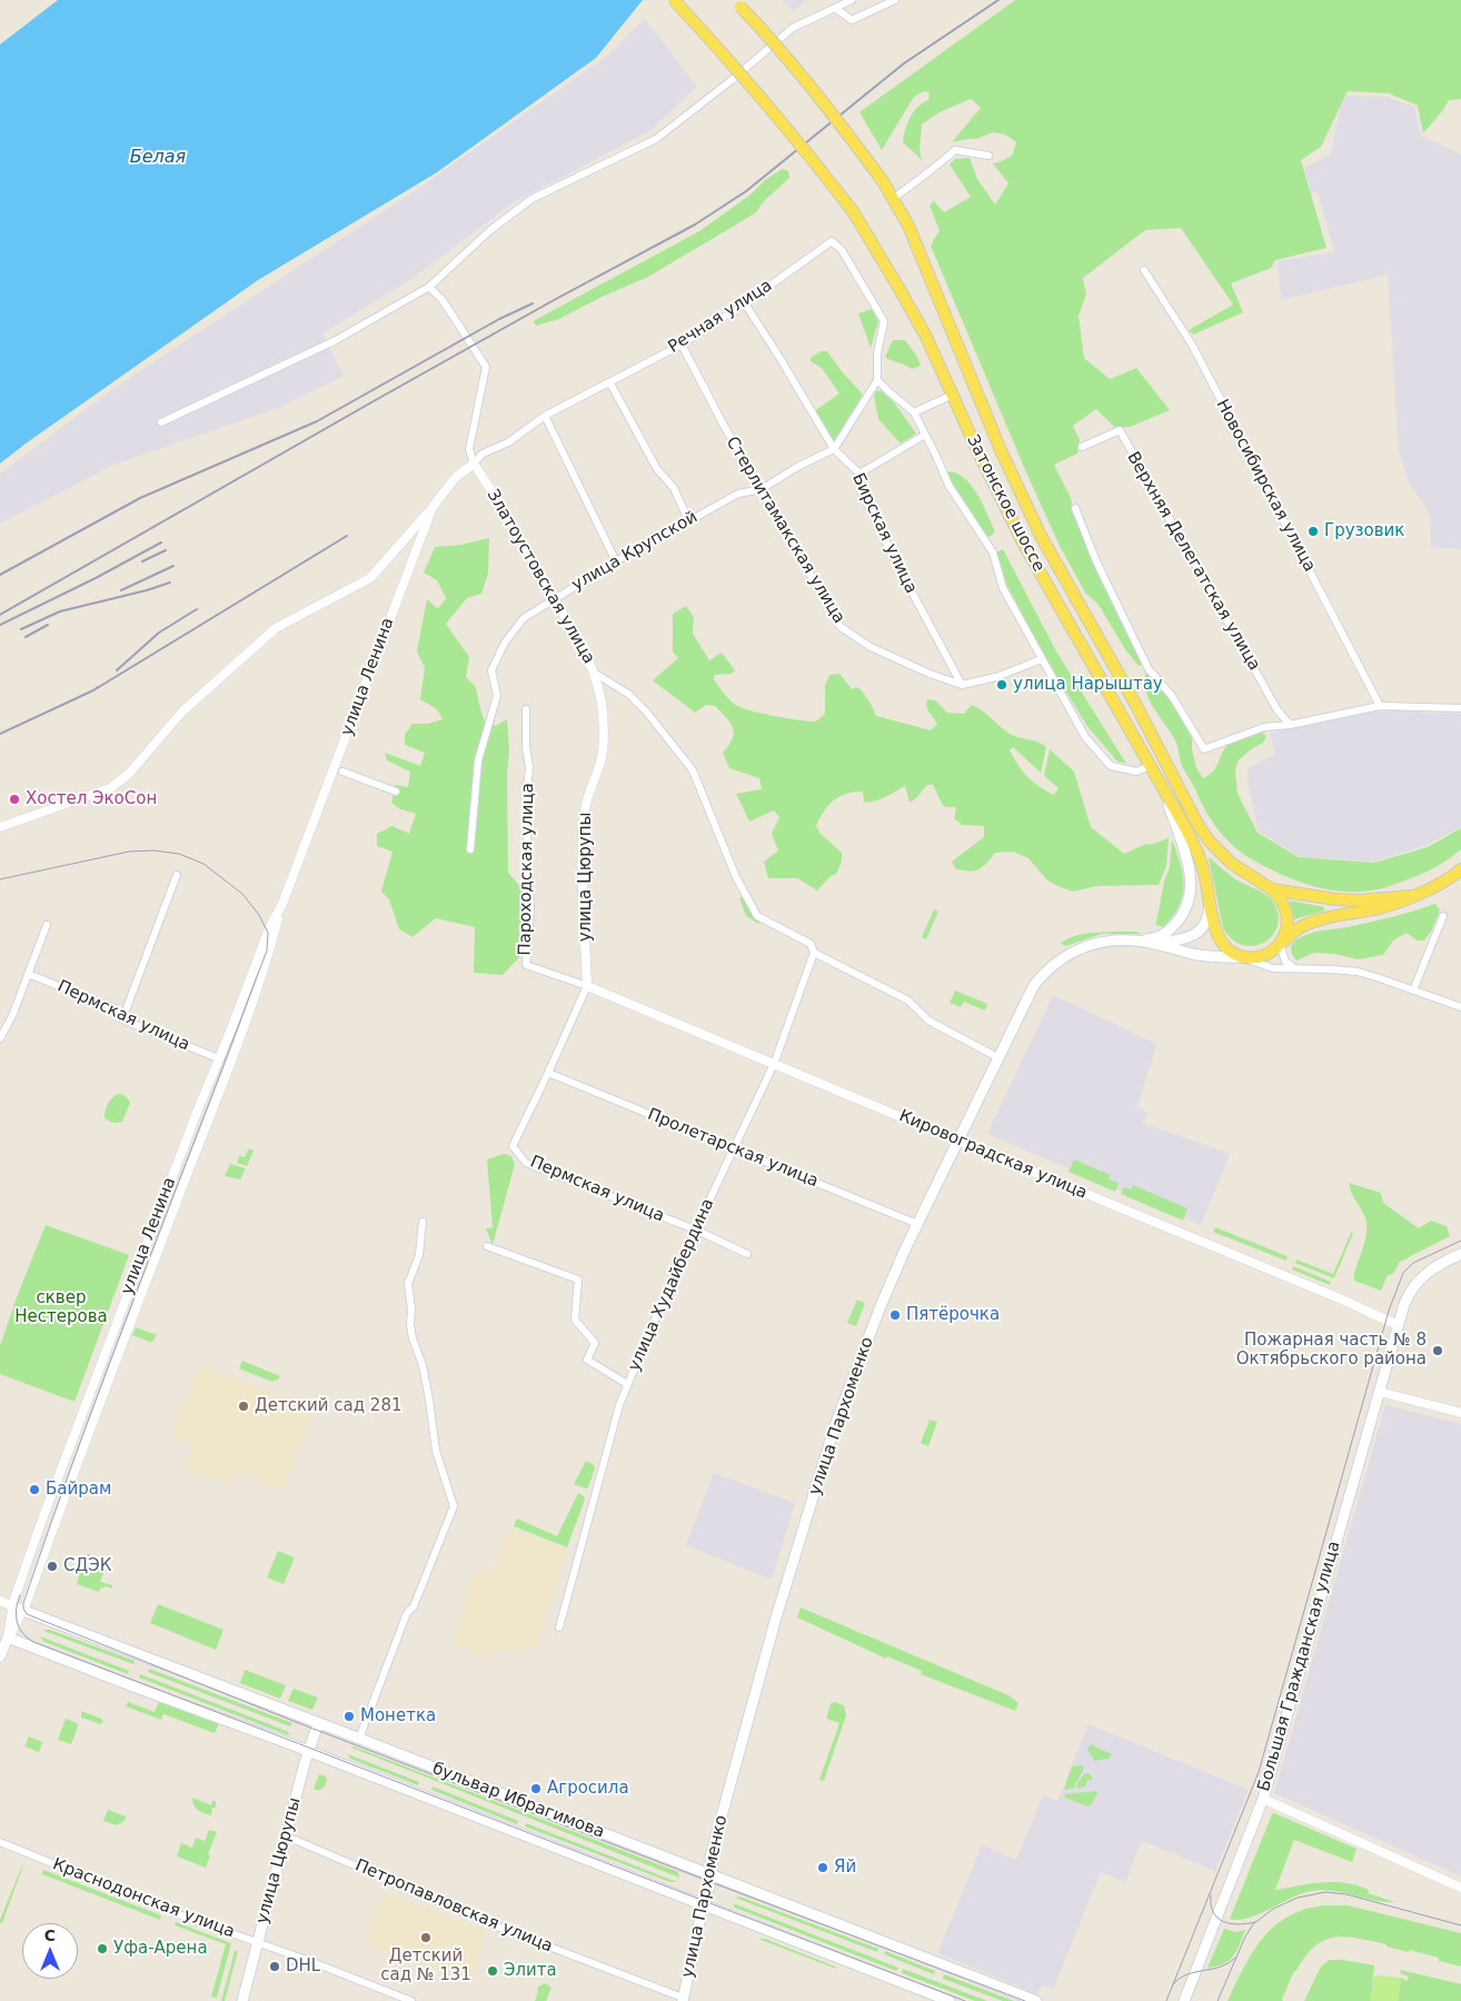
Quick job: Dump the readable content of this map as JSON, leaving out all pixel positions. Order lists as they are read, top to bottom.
{
  "streets": {
    "main road": [
      "Затонское шоссе",
      "улица Ленина",
      "улица Цюрупы",
      "улица Пархоменко",
      "Большая Гражданская улица",
      "бульвар Ибрагимова"
    ],
    "street": [
      "Речная улица",
      "Новосибирская улица",
      "Стерлитамакская улица",
      "Бирская улица",
      "улица Крупской",
      "Верхняя Делегатская улица",
      "Златоустовская улица",
      "Пароходская улица",
      "Пермская улица",
      "Пролетарская улица",
      "Кировоградская улица",
      "улица Худайбердина",
      "Краснодонская улица",
      "Петропавловская улица"
    ]
  },
  "crossings": [
    ["Речная улица", "Стерлитамакская улица"],
    ["Речная улица", "Бирская улица"],
    ["Речная улица", "Златоустовская улица"],
    ["Речная улица", "улица Ленина"],
    ["Затонское шоссе", "улица Пархоменко"],
    ["Стерлитамакская улица", "Бирская улица"],
    ["Стерлитамакская улица", "улица Крупской"],
    ["Бирская улица", "улица Крупской"],
    ["улица Крупской", "Златоустовская улица"],
    ["Златоустовская улица", "улица Ленина"],
    ["Златоустовская улица", "улица Цюрупы"],
    ["Златоустовская улица", "улица Худайбердина"],
    ["Златоустовская улица", "улица Пархоменко"],
    ["улица Ленина", "Пермская улица"],
    ["улица Ленина", "бульвар Ибрагимова"],
    ["Пароходская улица", "улица Цюрупы"],
    ["Пароходская улица", "Кировоградская улица"],
    ["улица Цюрупы", "Кировоградская улица"],
    ["улица Цюрупы", "бульвар Ибрагимова"],
    ["улица Цюрупы", "Краснодонская улица"],
    ["улица Цюрупы", "Петропавловская улица"],
    ["Пермская улица", "Пролетарская улица"],
    ["Пермская улица", "улица Худайбердина"],
    ["Пролетарская улица", "улица Худайбердина"],
    ["Пролетарская улица", "улица Пархоменко"],
    ["Кировоградская улица", "улица Худайбердина"],
    ["Кировоградская улица", "улица Пархоменко"],
    ["Кировоградская улица", "Большая Гражданская улица"],
    ["улица Пархоменко", "бульвар Ибрагимова"],
    ["улица Пархоменко", "Петропавловская улица"]
  ],
  "water": ["Белая"],
  "parks": ["сквер Нестерова"],
  "places": [
    "Грузовик",
    "улица Нарыштау",
    "Хостел ЭкоСон",
    "Пятёрочка",
    "Пожарная часть № 8 Октябрьского района",
    "Детский сад 281",
    "Байрам",
    "СДЭК",
    "Монетка",
    "Агросила",
    "Яй",
    "Детский сад № 131",
    "Уфа-Арена",
    "DHL",
    "Элита"
  ],
  "north": "top"
}
